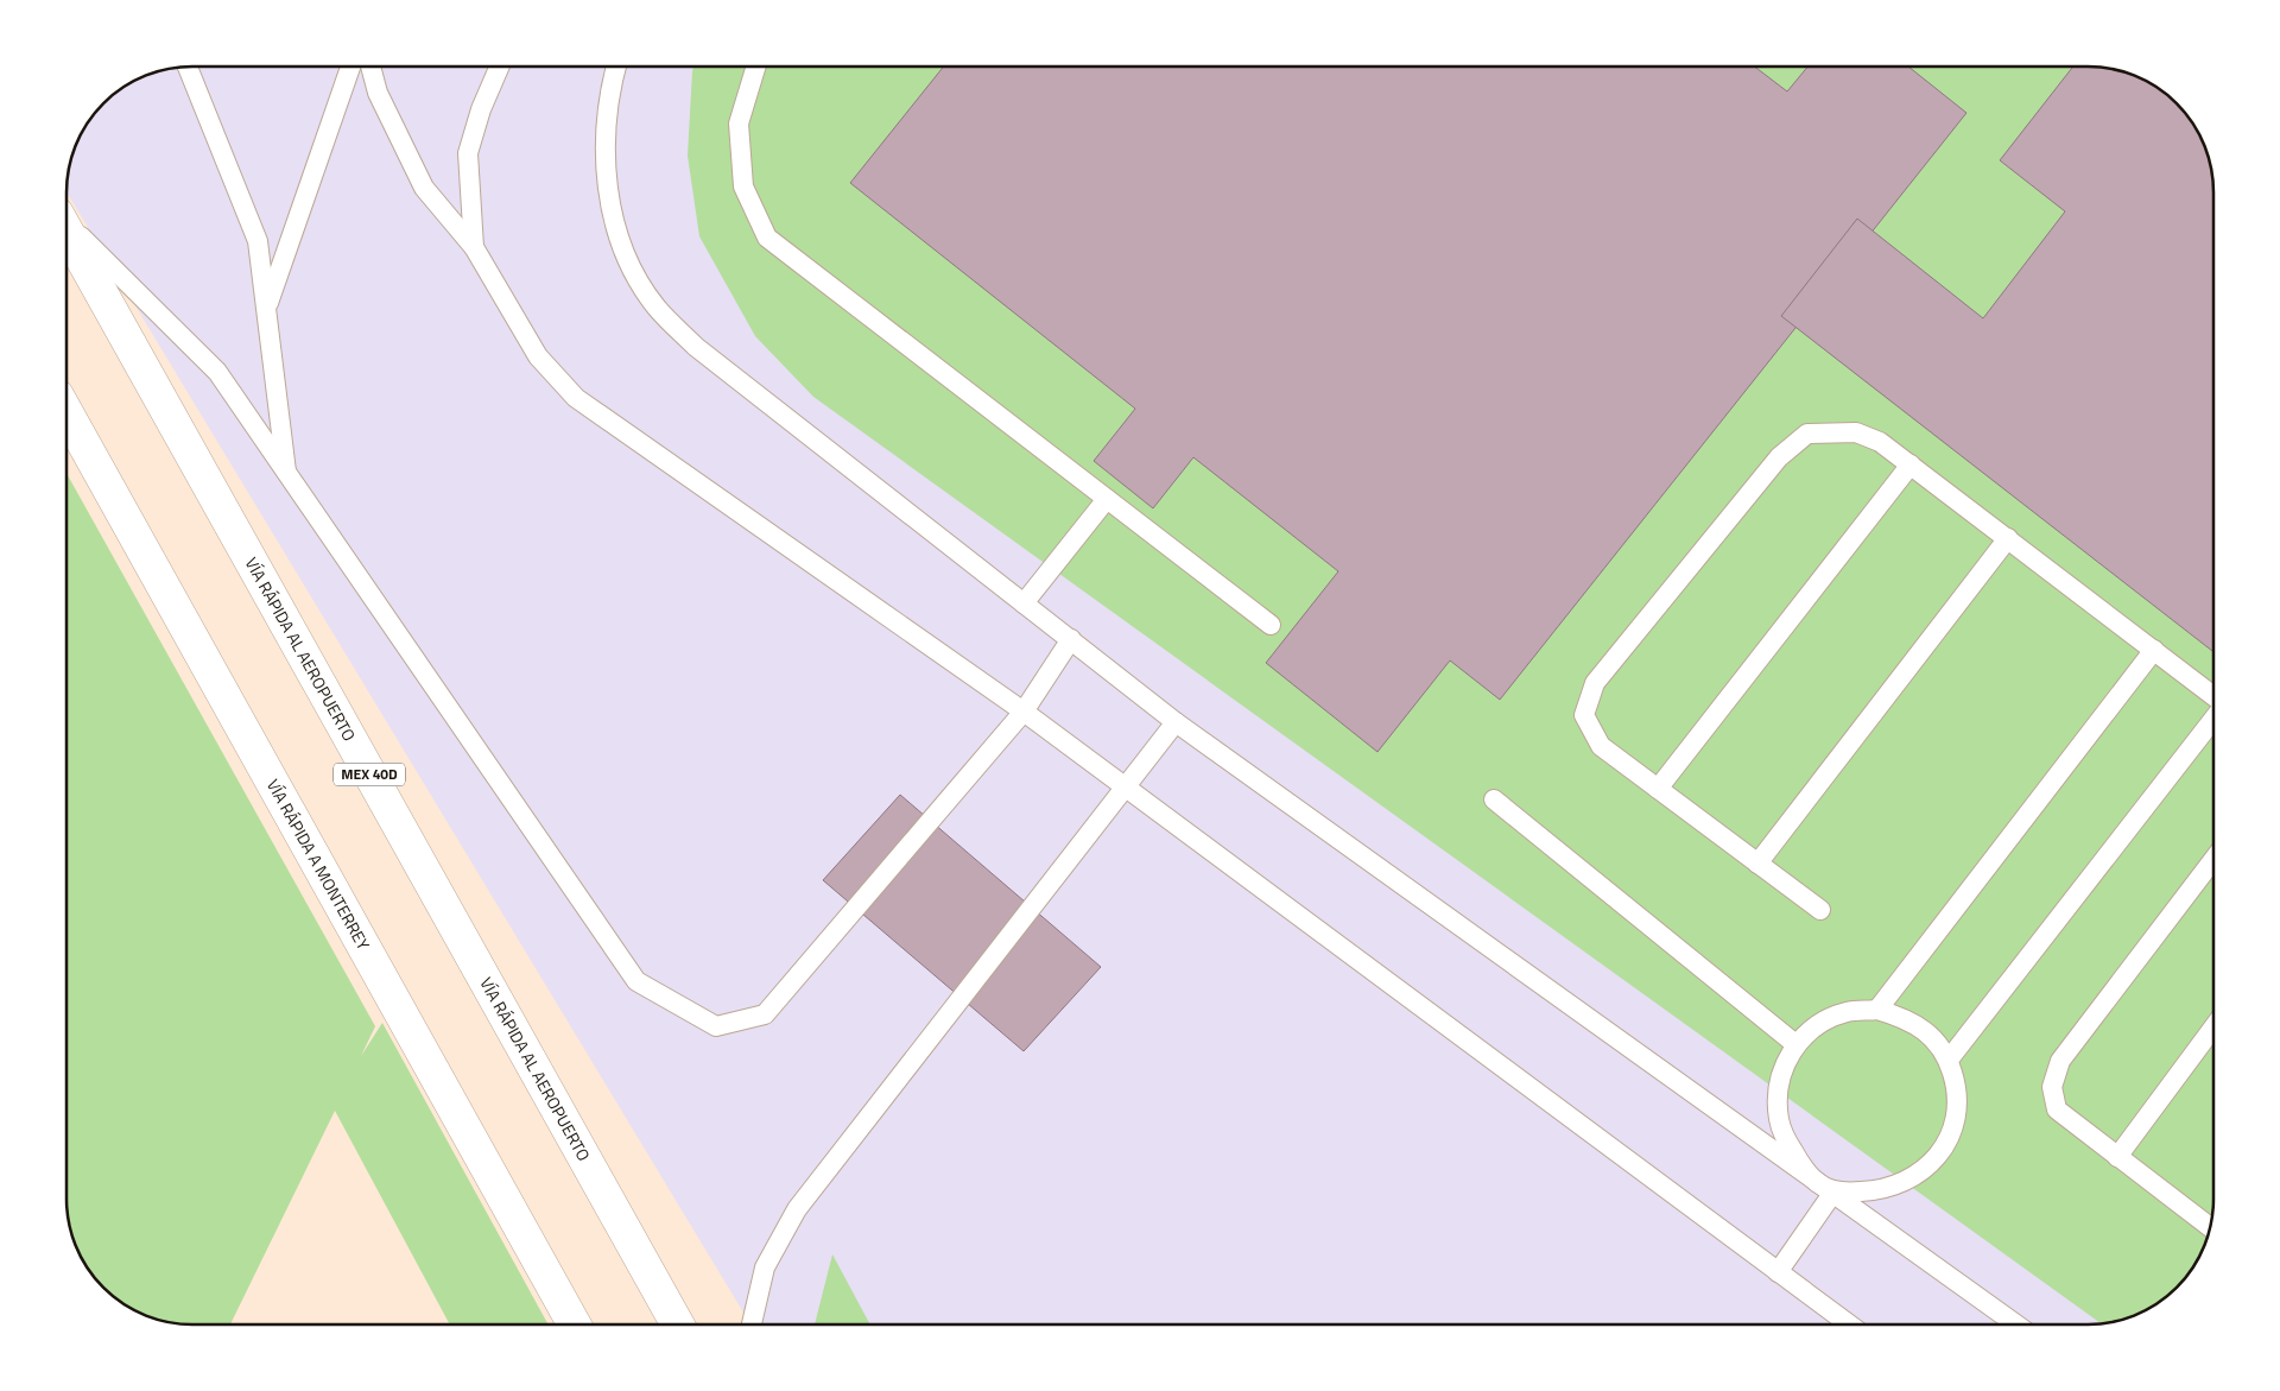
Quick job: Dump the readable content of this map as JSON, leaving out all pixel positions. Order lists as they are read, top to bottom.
{
  "streets": {
    "highway": ["VÍA RÁPIDA AL AEROPUERTO", "MEX 40D", "VÍA RÁPIDA A MONTERREY"]
  }
}
